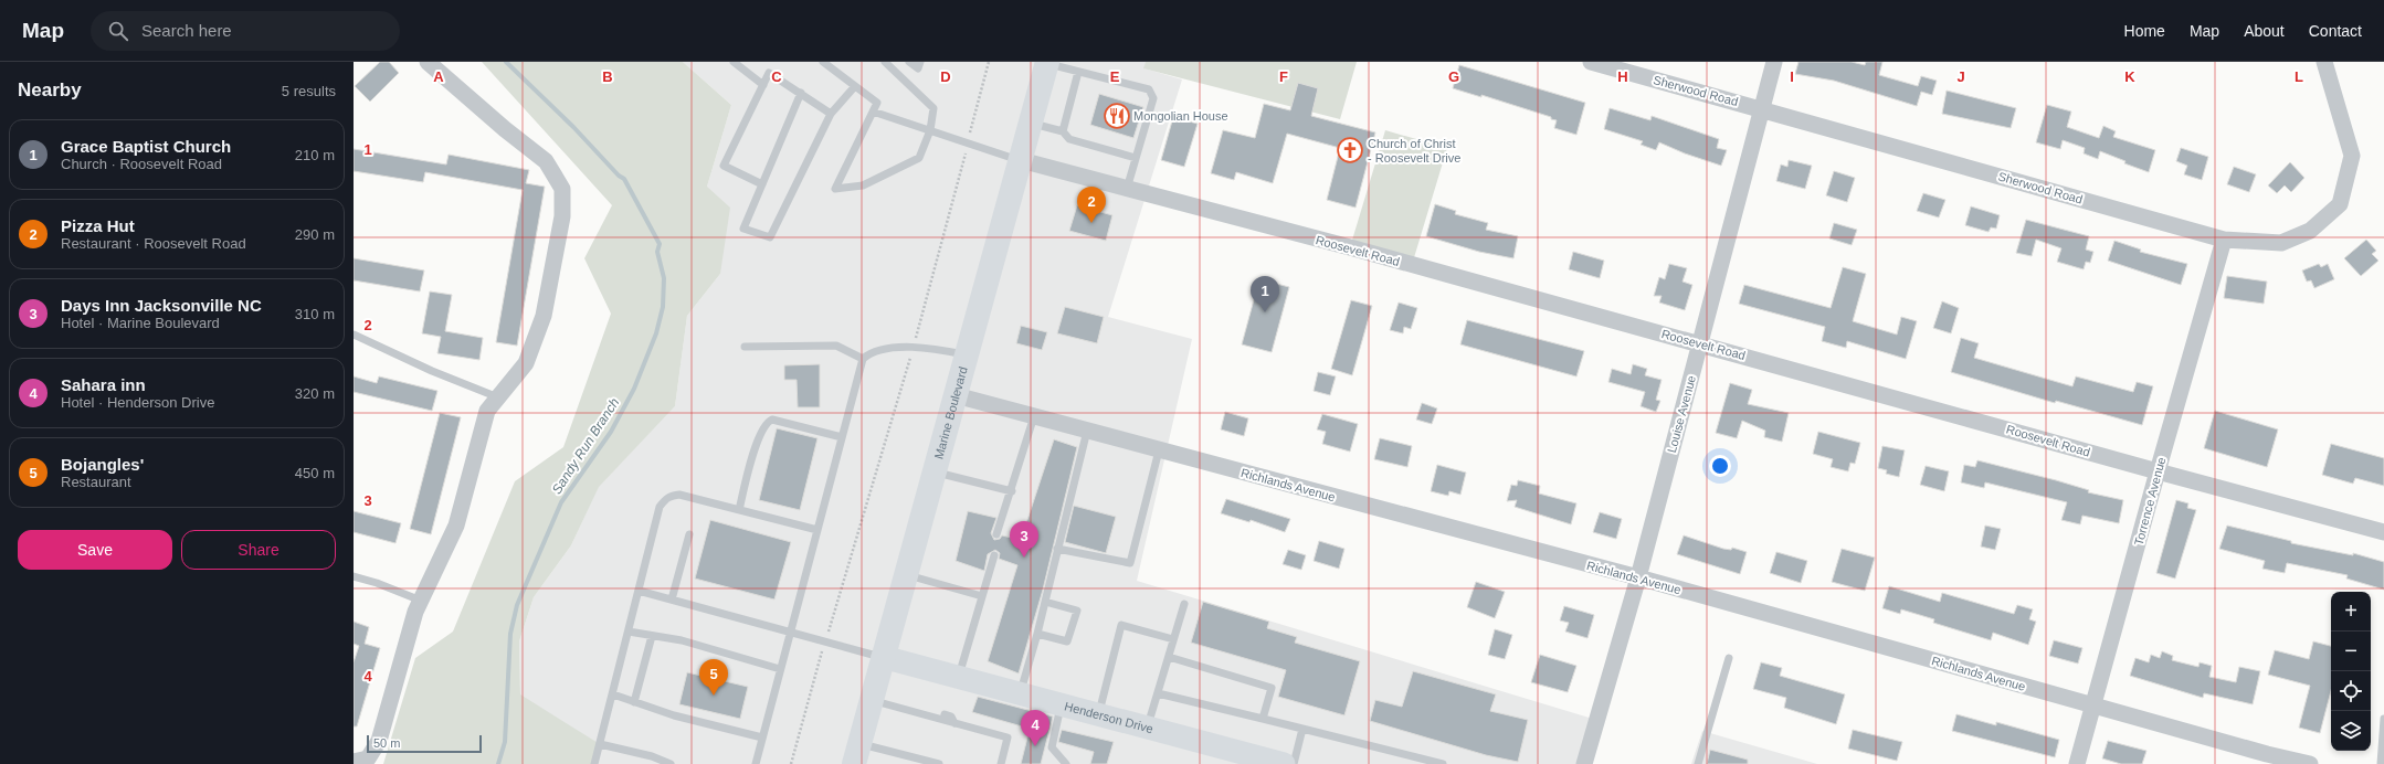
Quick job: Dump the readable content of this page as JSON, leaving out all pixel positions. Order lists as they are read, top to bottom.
{
  "streets": {
    "main road": ["Marine Boulevard", "Henderson Drive"],
    "street": [
      "Sherwood Road",
      "Roosevelt Road",
      "Louise Avenue",
      "Richlands Avenue",
      "Torrence Avenue"
    ]
  },
  "crossings": [
    ["Sherwood Road", "Louise Avenue"],
    ["Sherwood Road", "Torrence Avenue"],
    ["Roosevelt Road", "Marine Boulevard"],
    ["Roosevelt Road", "Louise Avenue"],
    ["Roosevelt Road", "Torrence Avenue"],
    ["Marine Boulevard", "Richlands Avenue"],
    ["Marine Boulevard", "Henderson Drive"],
    ["Louise Avenue", "Richlands Avenue"],
    ["Richlands Avenue", "Torrence Avenue"]
  ],
  "water": ["Sandy Run Branch"],
  "places": {
    "restaurant": ["Mongolian House"],
    "church": ["Church of Christ - Roosevelt Drive"]
  },
  "scale_bar": "50 m",
  "page": {
    "header": "Map",
    "search": "Search here",
    "nav": [
      "Home",
      "Map",
      "About",
      "Contact"
    ],
    "heading": ["Nearby", "5 results"],
    "list": [
      {
        "mark": "1",
        "name": "Grace Baptist Church",
        "note": "Church · Roosevelt Road",
        "value": "210 m"
      },
      {
        "mark": "2",
        "name": "Pizza Hut",
        "note": "Restaurant · Roosevelt Road",
        "value": "290 m"
      },
      {
        "mark": "3",
        "name": "Days Inn Jacksonville NC",
        "note": "Hotel · Marine Boulevard",
        "value": "310 m"
      },
      {
        "mark": "4",
        "name": "Sahara inn",
        "note": "Hotel · Henderson Drive",
        "value": "320 m"
      },
      {
        "mark": "5",
        "name": "Bojangles'",
        "note": "Restaurant",
        "value": "450 m"
      }
    ],
    "pins": [
      "2",
      "1",
      "3",
      "5",
      "4"
    ],
    "buttons": ["Save", "Share"],
    "map_buttons": ["+", "−"],
    "scale": "50 m"
  },
  "grid": {
    "columns": [
      "A",
      "B",
      "C",
      "D",
      "E",
      "F",
      "G",
      "H",
      "I",
      "J",
      "K",
      "L"
    ],
    "rows": [
      "1",
      "2",
      "3",
      "4"
    ]
  }
}
